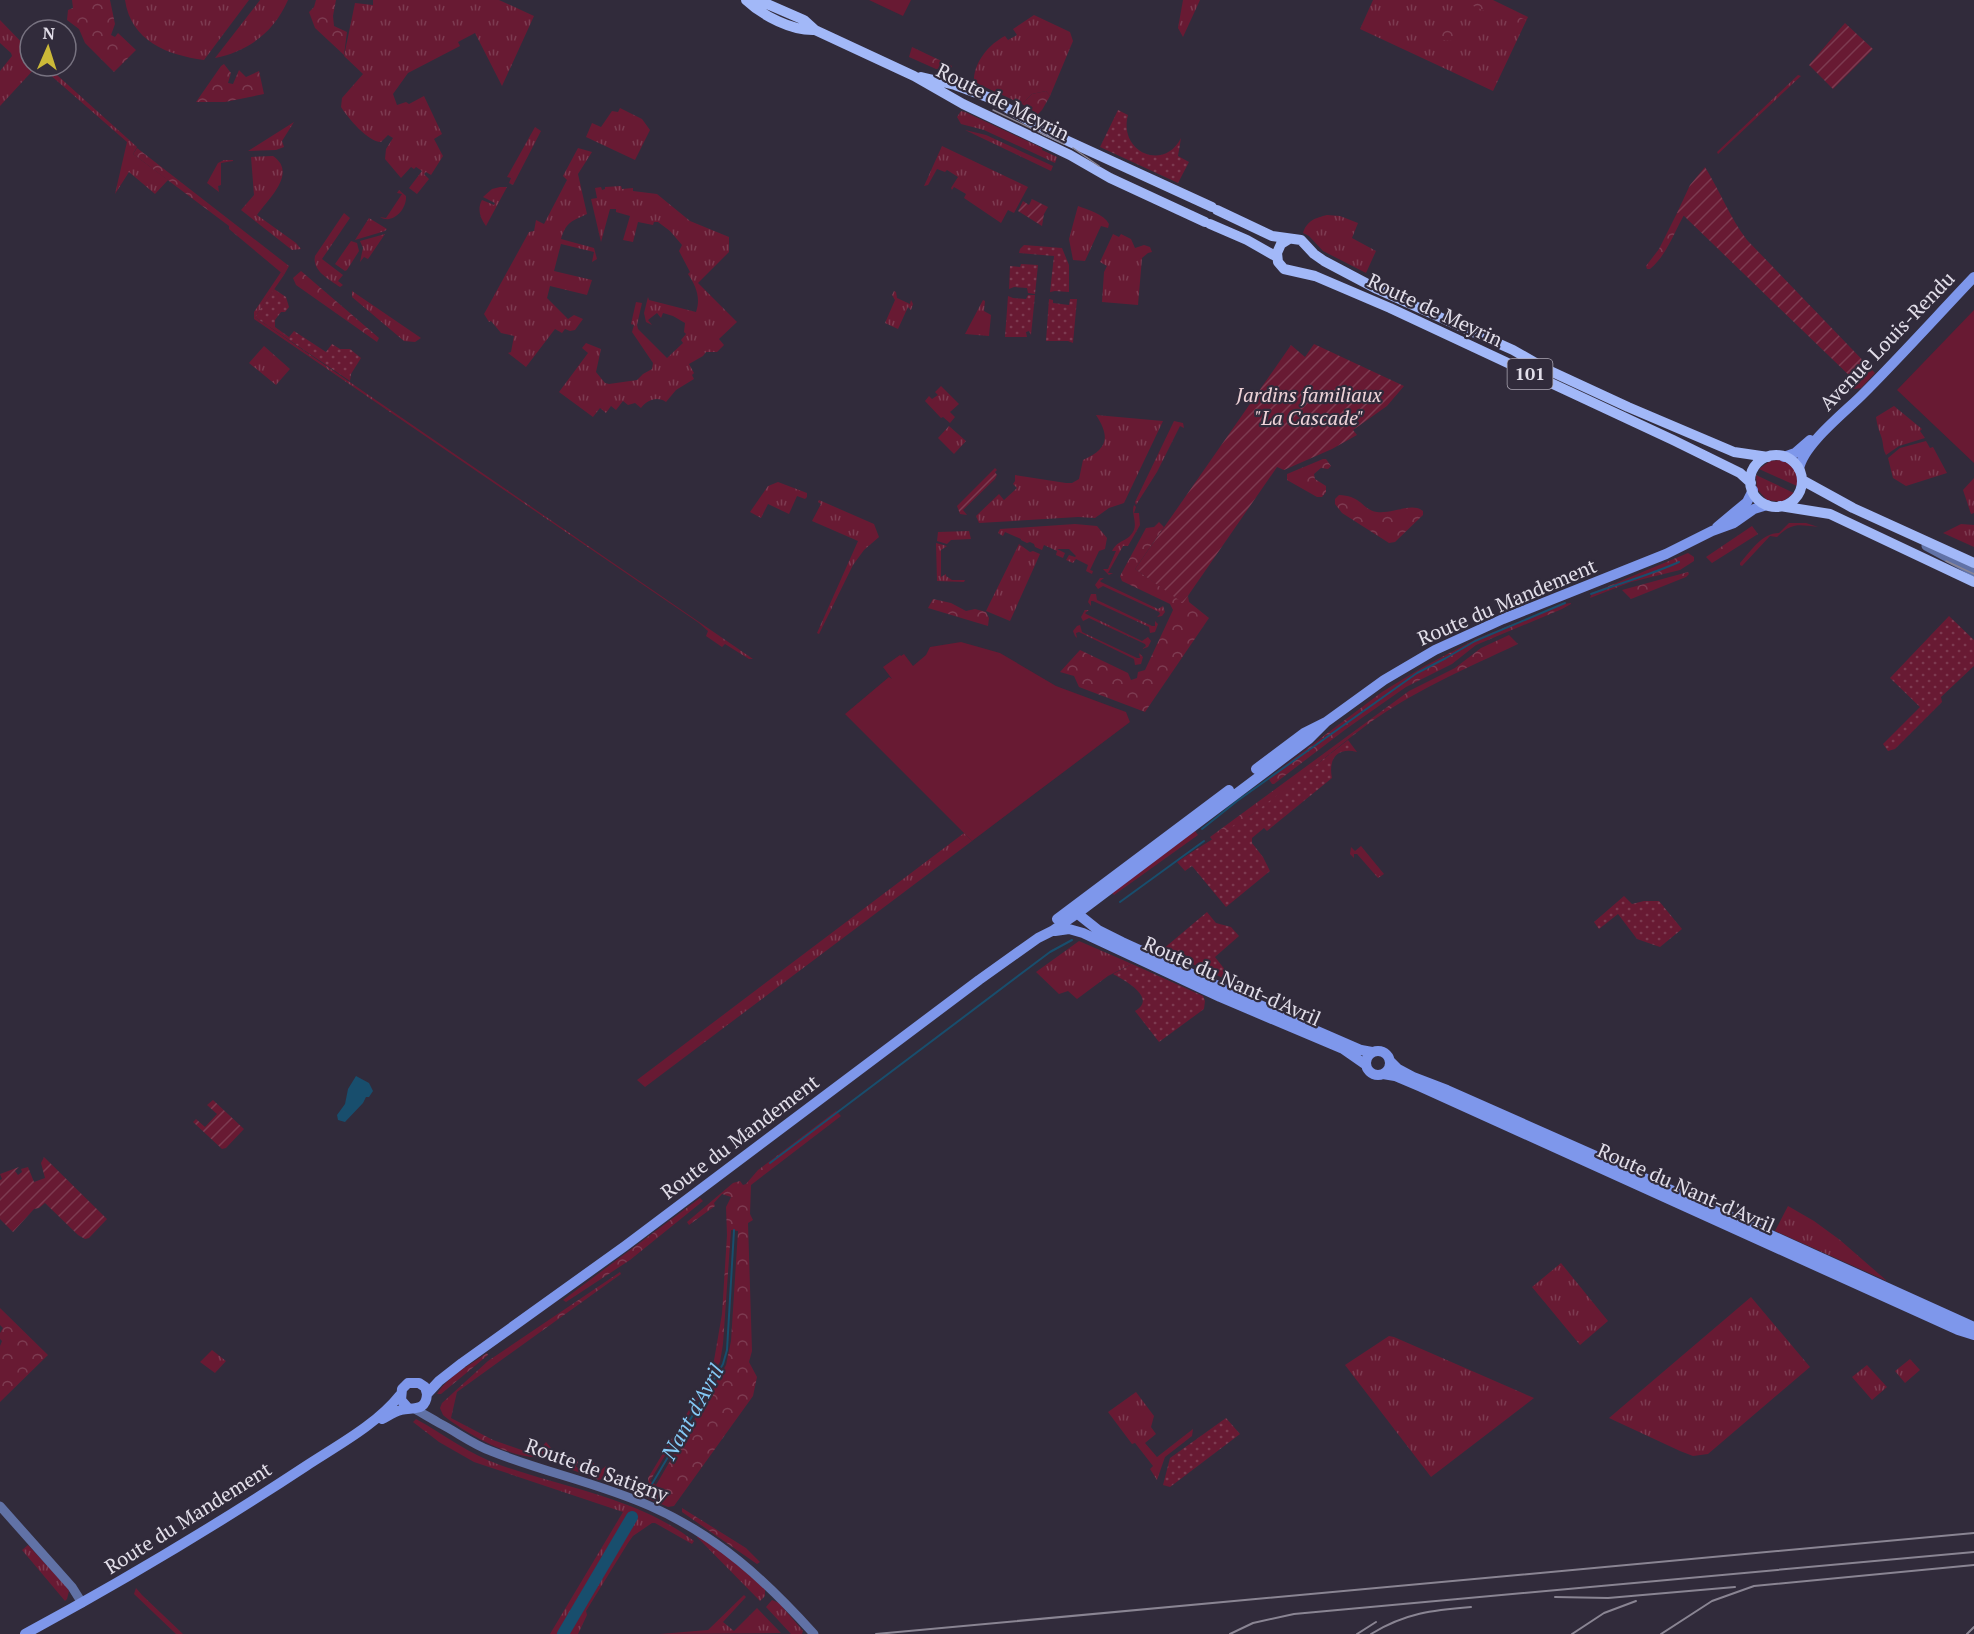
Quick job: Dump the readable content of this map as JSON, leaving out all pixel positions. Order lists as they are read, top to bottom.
{
  "streets": {
    "main road": [
      "Route de Meyrin",
      "Avenue Louis-Rendu",
      "101",
      "Route du Mandement",
      "Route du Nant-d'Avril"
    ],
    "street": ["Route de Satigny"]
  },
  "crossings": [
    ["Route de Meyrin", "Avenue Louis-Rendu"],
    ["Route de Meyrin", "101"],
    ["Route de Meyrin", "Route du Mandement"],
    ["Avenue Louis-Rendu", "101"],
    ["Avenue Louis-Rendu", "Route du Mandement"],
    ["101", "Route du Mandement"],
    ["Route du Mandement", "Route du Nant-d'Avril"],
    ["Route du Mandement", "Route de Satigny"]
  ],
  "water": ["Nant d'Avril"],
  "parks": ["Jardins familiaux \"La Cascade\""],
  "north": "top"
}
